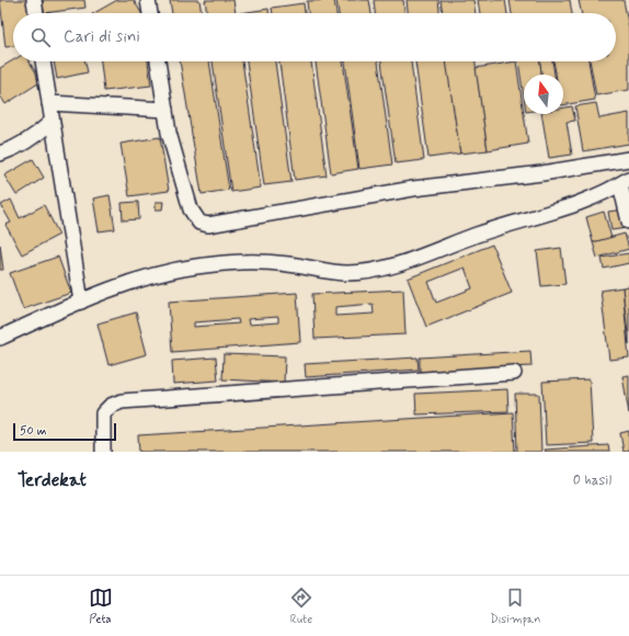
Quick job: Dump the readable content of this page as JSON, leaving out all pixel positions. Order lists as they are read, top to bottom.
{
  "scale_bar": "50 m",
  "north": "top",
  "page": {
    "search": "Cari di sini",
    "scale": "50 m",
    "heading": ["Terdekat", "0 hasil"],
    "nav": ["Peta", "Rute", "Disimpan"]
  }
}
